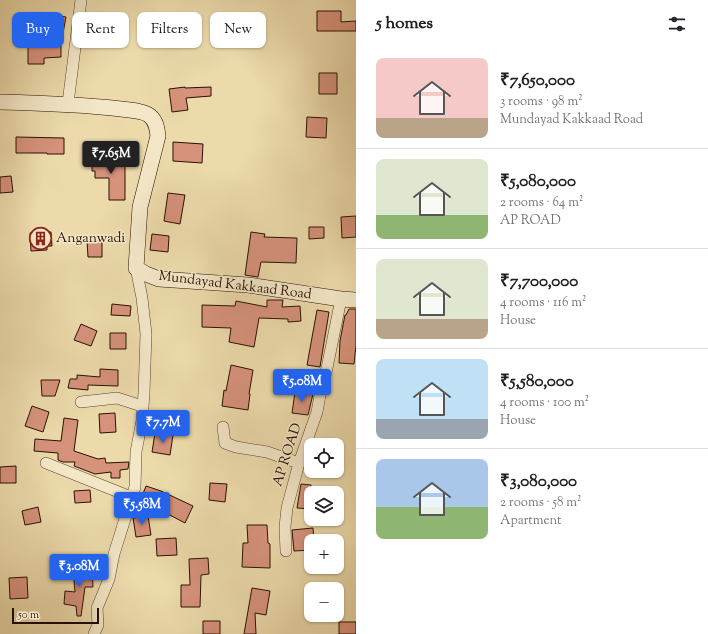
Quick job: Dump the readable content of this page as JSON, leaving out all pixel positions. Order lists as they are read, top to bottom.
{
  "streets": {
    "main road": ["Mundayad Kakkaad Road"],
    "street": ["AP ROAD"]
  },
  "crossings": [
    ["Mundayad Kakkaad Road", "AP ROAD"]
  ],
  "places": {
    "building": ["Anganwadi"]
  },
  "scale_bar": "50 m",
  "page": {
    "heading": "5 homes",
    "chip": [
      "Buy",
      "Rent",
      "Filters",
      "New"
    ],
    "list": [
      {
        "name": "₹7,650,000",
        "note": "3 rooms · 98 m² · Mundayad Kakkaad Road"
      },
      {
        "name": "₹5,080,000",
        "note": "2 rooms · 64 m² · AP ROAD"
      },
      {
        "name": "₹7,700,000",
        "note": "4 rooms · 116 m² · House"
      },
      {
        "name": "₹5,580,000",
        "note": "4 rooms · 100 m² · House"
      },
      {
        "name": "₹3,080,000",
        "note": "2 rooms · 58 m² · Apartment"
      }
    ],
    "price": [
      "₹7.65M",
      "₹5.08M",
      "₹7.7M",
      "₹5.58M",
      "₹3.08M"
    ],
    "map_buttons": ["+", "−"],
    "scale": "50 m"
  }
}
